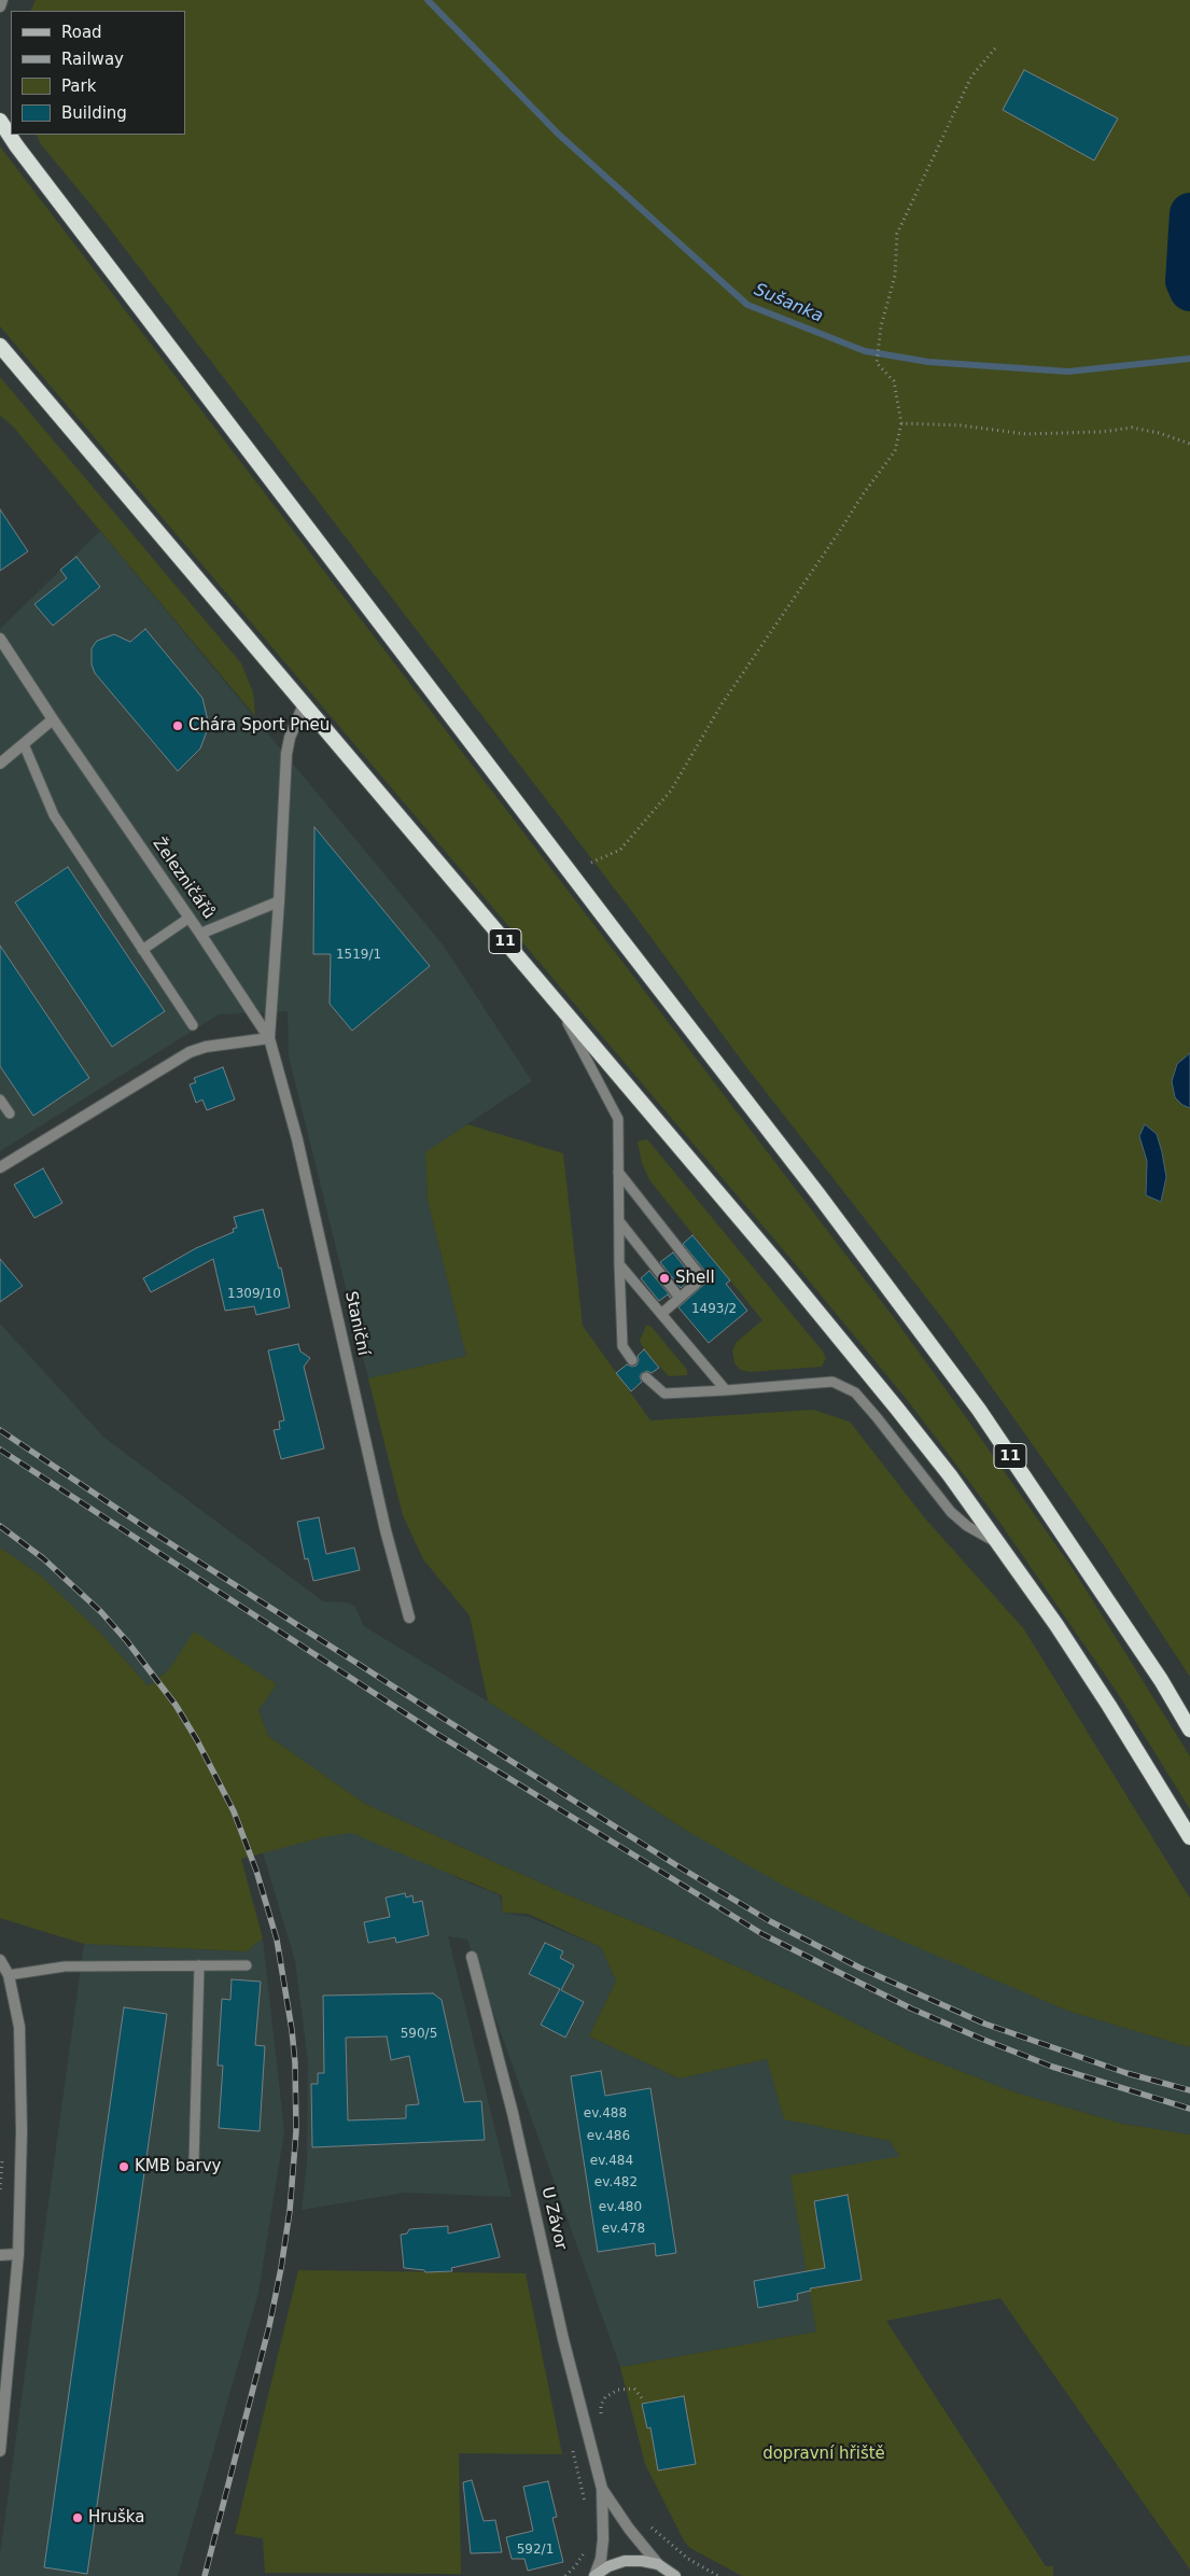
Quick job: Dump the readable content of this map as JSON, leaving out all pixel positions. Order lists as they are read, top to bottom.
{
  "streets": {
    "highway": ["11"],
    "street": ["Železničářů", "Staniční", "U Závor"]
  },
  "crossings": [
    ["Železničářů", "Staniční"]
  ],
  "water": ["Sušanka"],
  "parks": ["dopravní hřiště"],
  "places": [
    "Chára Sport Pneu",
    "Shell",
    "KMB barvy",
    "Hruška"
  ],
  "house_numbers": [
    "1519/1",
    "1309/10",
    "1493/2",
    "590/5",
    "ev.488",
    "ev.486",
    "ev.484",
    "ev.482",
    "ev.480",
    "ev.478",
    "592/1"
  ],
  "legend": [
    "Road",
    "Railway",
    "Park",
    "Building"
  ]
}
